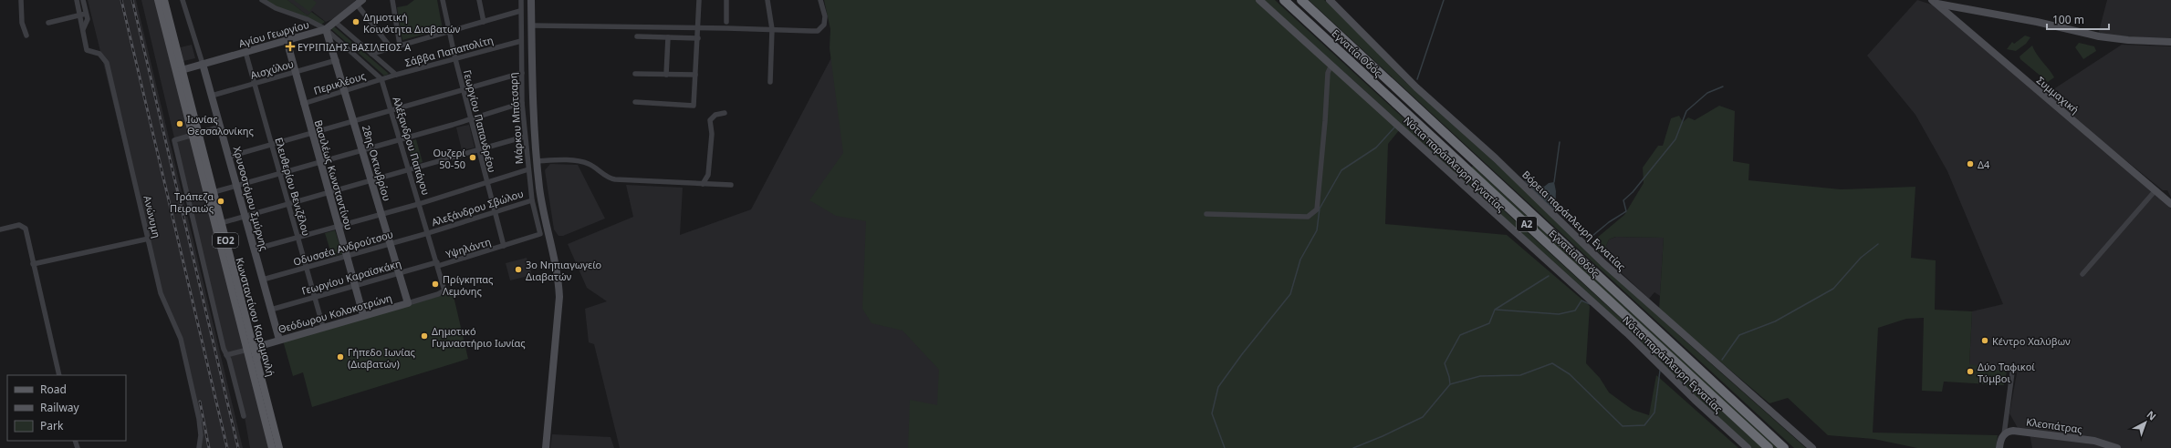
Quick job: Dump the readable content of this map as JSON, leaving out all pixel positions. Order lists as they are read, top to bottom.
{
  "streets": {
    "highway": ["Εγνατία Οδός", "Α2"],
    "main road": ["ΕΟ2", "Κωνσταντίνου Καραμανλή"],
    "street": [
      "Αγίου Γεωργίου",
      "Σάββα Παπαπολίτη",
      "Αισχύλου",
      "Περικλέους",
      "Συμμαχική",
      "Μάρκου Μπότσαρη",
      "Γεωργίου Παπανδρέου",
      "Αλέξανδρου Παπάγου",
      "28ης Οκτωβρίου",
      "Νότια παράπλευρη Εγνατίας",
      "Βασιλέως Κωνσταντίνου",
      "Ελευθερίου Βενιζέλου",
      "Χρυσοστόμου Σμύρνης",
      "Αλεξάνδρου Σβώλου",
      "Ανώνυμη",
      "Βόρεια παράπλευρη Εγνατίας",
      "Οδυσσέα Ανδρούτσου",
      "Υψηλάντη",
      "Γεωργίου Καραϊσκάκη",
      "Θεόδωρου Κολοκοτρώνη",
      "Κλεοπάτρας"
    ]
  },
  "crossings": [
    ["Αγίου Γεωργίου", "28ης Οκτωβρίου"],
    ["Αγίου Γεωργίου", "Βασιλέως Κωνσταντίνου"],
    ["Αγίου Γεωργίου", "Ελευθερίου Βενιζέλου"],
    ["Αγίου Γεωργίου", "Χρυσοστόμου Σμύρνης"],
    ["Αγίου Γεωργίου", "Κωνσταντίνου Καραμανλή"],
    ["Σάββα Παπαπολίτη", "Περικλέους"],
    ["Σάββα Παπαπολίτη", "Μάρκου Μπότσαρη"],
    ["Σάββα Παπαπολίτη", "Γεωργίου Παπανδρέου"],
    ["Σάββα Παπαπολίτη", "Αλέξανδρου Παπάγου"],
    ["Αισχύλου", "28ης Οκτωβρίου"],
    ["Αισχύλου", "Βασιλέως Κωνσταντίνου"],
    ["Αισχύλου", "Ελευθερίου Βενιζέλου"],
    ["Αισχύλου", "Χρυσοστόμου Σμύρνης"],
    ["Περικλέους", "Αλέξανδρου Παπάγου"],
    ["Περικλέους", "28ης Οκτωβρίου"],
    ["Περικλέους", "Βασιλέως Κωνσταντίνου"],
    ["Μάρκου Μπότσαρη", "Αλεξάνδρου Σβώλου"],
    ["Μάρκου Μπότσαρη", "Υψηλάντη"],
    ["Γεωργίου Παπανδρέου", "Αλεξάνδρου Σβώλου"],
    ["Γεωργίου Παπανδρέου", "Υψηλάντη"],
    ["Αλέξανδρου Παπάγου", "28ης Οκτωβρίου"],
    ["Αλέξανδρου Παπάγου", "Αλεξάνδρου Σβώλου"],
    ["Αλέξανδρου Παπάγου", "Οδυσσέα Ανδρούτσου"],
    ["Αλέξανδρου Παπάγου", "Υψηλάντη"],
    ["Αλέξανδρου Παπάγου", "Γεωργίου Καραϊσκάκη"],
    ["Αλέξανδρου Παπάγου", "Θεόδωρου Κολοκοτρώνη"],
    ["28ης Οκτωβρίου", "Οδυσσέα Ανδρούτσου"],
    ["28ης Οκτωβρίου", "Γεωργίου Καραϊσκάκη"],
    ["28ης Οκτωβρίου", "Θεόδωρου Κολοκοτρώνη"],
    ["Βασιλέως Κωνσταντίνου", "Οδυσσέα Ανδρούτσου"],
    ["Βασιλέως Κωνσταντίνου", "Γεωργίου Καραϊσκάκη"],
    ["Βασιλέως Κωνσταντίνου", "Θεόδωρου Κολοκοτρώνη"],
    ["Ελευθερίου Βενιζέλου", "Οδυσσέα Ανδρούτσου"],
    ["Ελευθερίου Βενιζέλου", "Γεωργίου Καραϊσκάκη"],
    ["Ελευθερίου Βενιζέλου", "Θεόδωρου Κολοκοτρώνη"],
    ["Χρυσοστόμου Σμύρνης", "Οδυσσέα Ανδρούτσου"],
    ["Χρυσοστόμου Σμύρνης", "Γεωργίου Καραϊσκάκη"],
    ["Χρυσοστόμου Σμύρνης", "Θεόδωρου Κολοκοτρώνη"],
    ["Αλεξάνδρου Σβώλου", "Οδυσσέα Ανδρούτσου"],
    ["Υψηλάντη", "Γεωργίου Καραϊσκάκη"],
    ["Θεόδωρου Κολοκοτρώνη", "Κωνσταντίνου Καραμανλή"]
  ],
  "places": {
    "other": [
      "Δημοτική Κοινότητα Διαβατών",
      "Ιωνίας Θεσσαλονίκης",
      "Ουζερί 50-50",
      "Δ4",
      "Τράπεζα Πειραιώς",
      "3ο Νηπιαγωγείο Διαβατών",
      "Πρίγκηπας Λεμόνης",
      "Δημοτικό Γυμναστήριο Ιωνίας",
      "Κέντρο Χαλύβων",
      "Γήπεδο Ιωνίας (Διαβατών)",
      "Δύο Ταφικοί Τύμβοι"
    ],
    "health": ["ΕΥΡΙΠΙΔΗΣ ΒΑΣΙΛΕΙΟΣ Α"]
  },
  "legend": ["Road", "Railway", "Park"],
  "scale_bar": "100 m",
  "north": "top right"
}
